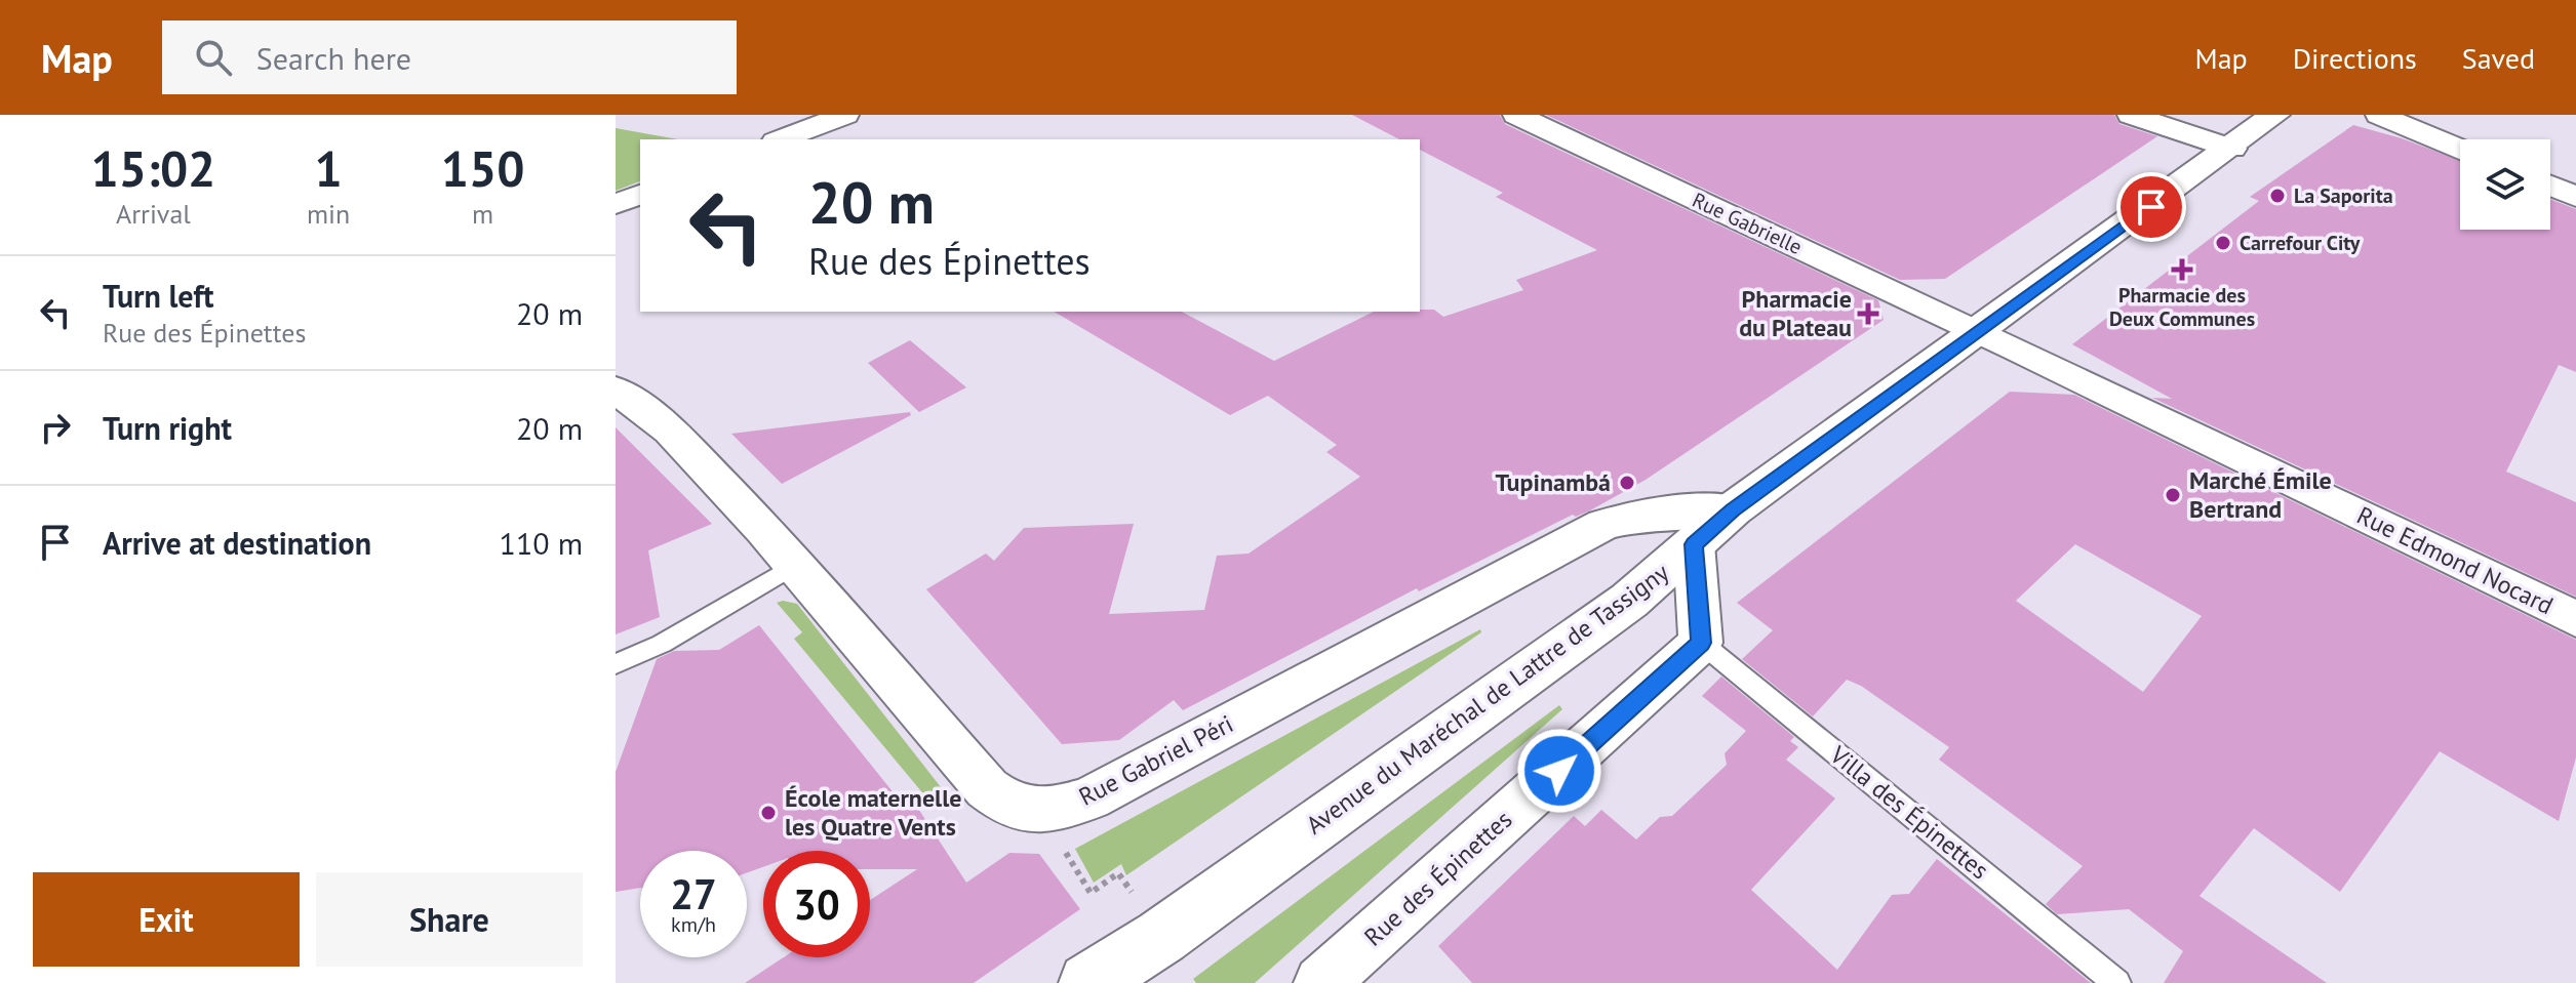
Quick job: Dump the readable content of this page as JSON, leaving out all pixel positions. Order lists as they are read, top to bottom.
{
  "streets": {
    "main road": ["Avenue du Maréchal de Lattre de Tassigny"],
    "street": [
      "Rue Gabrielle",
      "Rue Edmond Nocard",
      "Rue Gabriel Péri",
      "Rue des Épinettes"
    ],
    "lane": ["Villa des Épinettes"]
  },
  "crossings": [
    ["Rue Gabrielle", "Rue Edmond Nocard"],
    ["Rue Gabrielle", "Avenue du Maréchal de Lattre de Tassigny"],
    ["Rue Edmond Nocard", "Avenue du Maréchal de Lattre de Tassigny"],
    ["Avenue du Maréchal de Lattre de Tassigny", "Rue Gabriel Péri"],
    ["Villa des Épinettes", "Rue des Épinettes"]
  ],
  "places": {
    "other": [
      "La Saporita",
      "Carrefour City",
      "Tupinambá",
      "Marché Émile Bertrand",
      "École maternelle les Quatre Vents"
    ],
    "health": ["Pharmacie des Deux Communes", "Pharmacie du Plateau"]
  },
  "page": {
    "header": "Map",
    "search": "Search here",
    "nav": ["Map", "Directions", "Saved"],
    "eta": [
      "15:02",
      "Arrival",
      "1",
      "min",
      "150",
      "m"
    ],
    "turn": ["20 m", "Rue des Épinettes"],
    "list": [
      {
        "name": "Turn left",
        "note": "Rue des Épinettes",
        "value": "20 m"
      },
      {
        "name": "Turn right",
        "value": "20 m"
      },
      {
        "name": "Arrive at destination",
        "value": "110 m"
      }
    ],
    "speed": "27 km/h",
    "limit": "30",
    "buttons": ["Exit", "Share"]
  }
}
